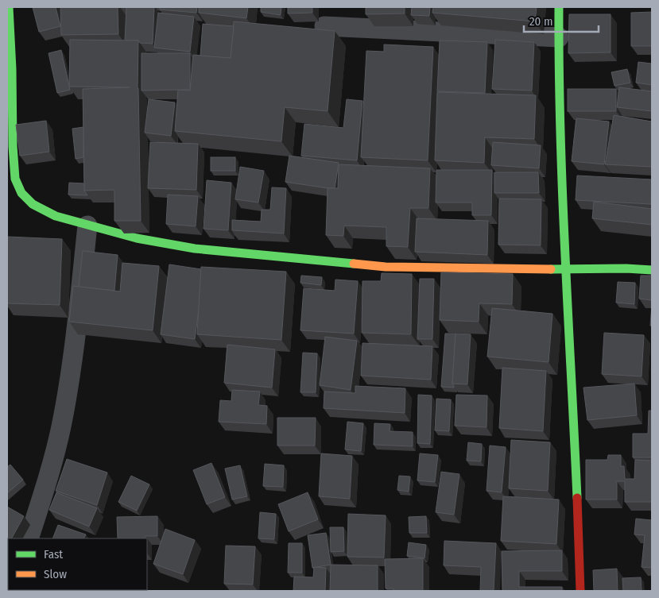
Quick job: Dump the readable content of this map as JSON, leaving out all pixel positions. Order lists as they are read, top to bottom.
{
  "legend": ["Fast", "Slow"],
  "scale_bar": "20 m"
}
